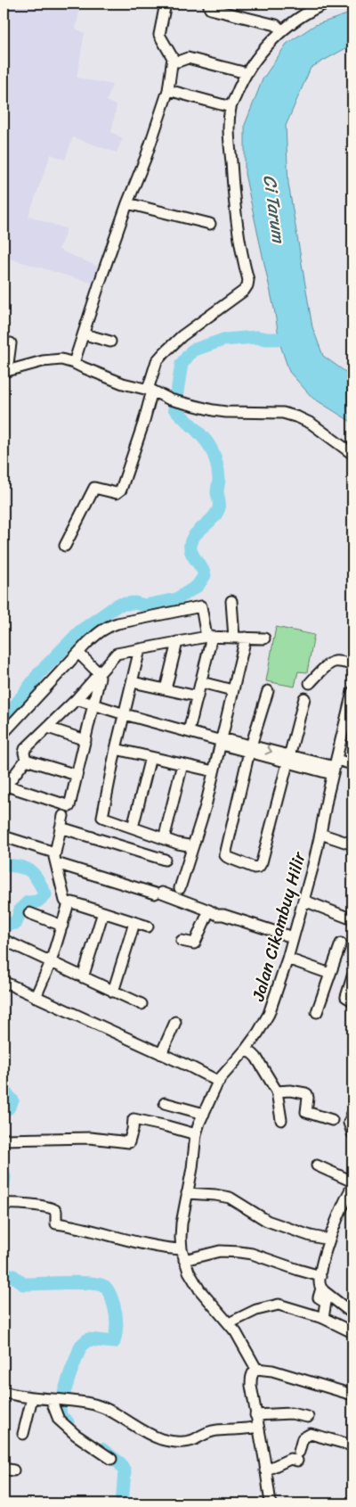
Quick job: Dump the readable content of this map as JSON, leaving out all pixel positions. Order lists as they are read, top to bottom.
{
  "streets": {
    "street": ["Jalan Cikambuy Hilir"]
  },
  "water": ["Ci Tarum"]
}
